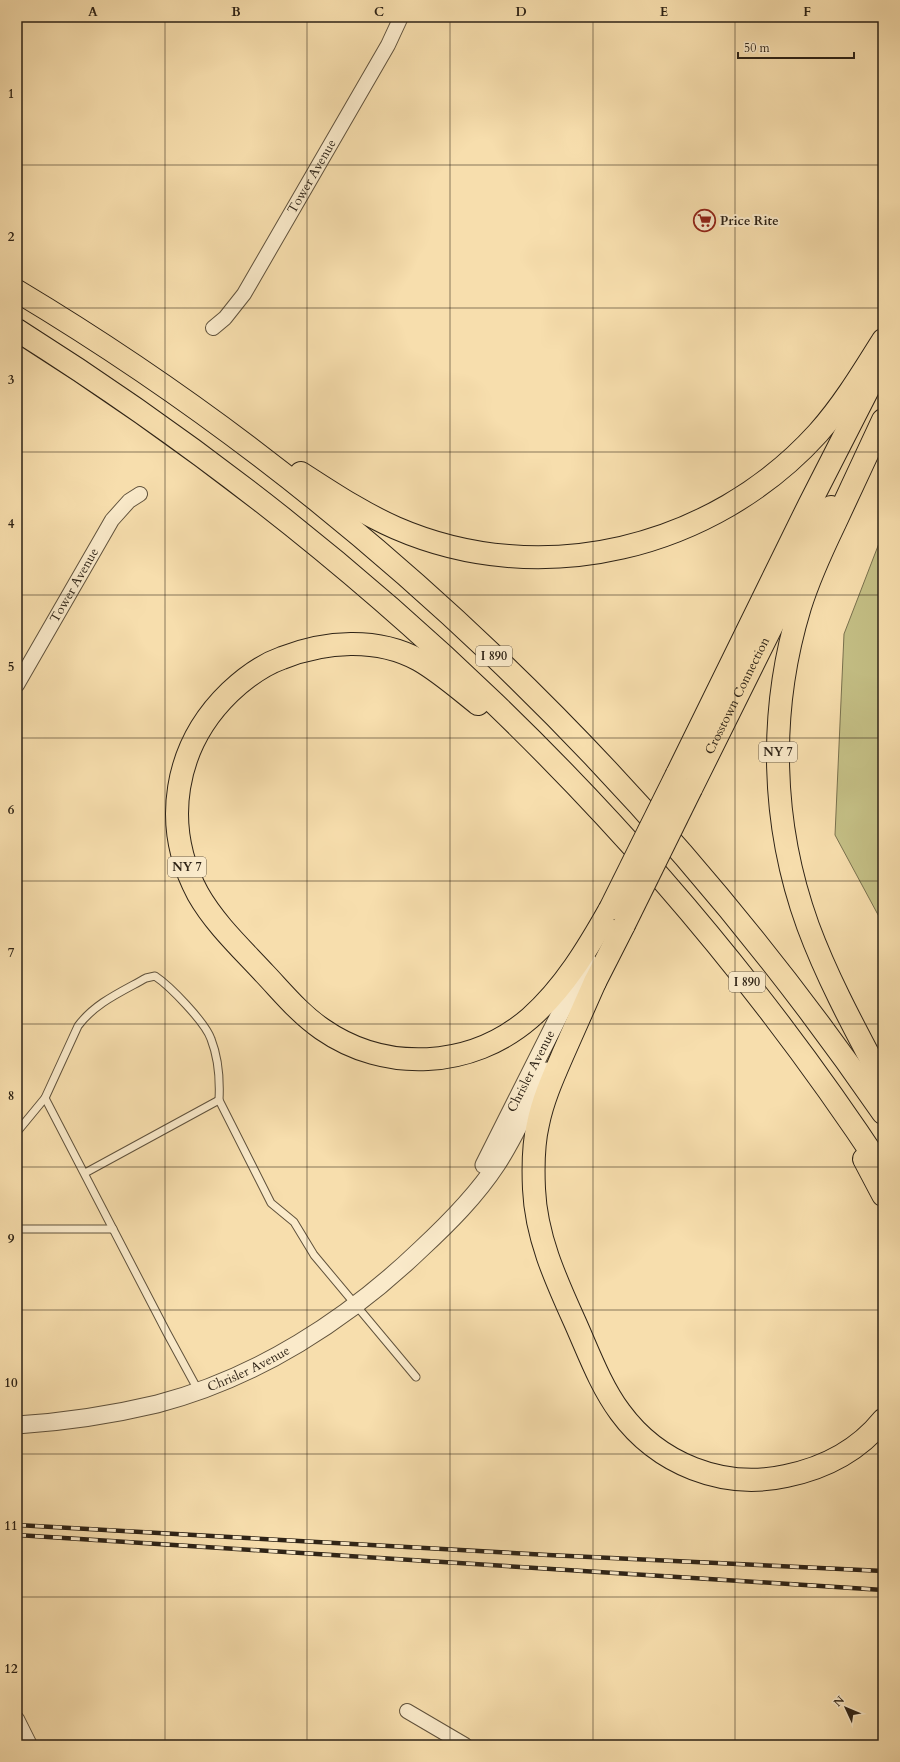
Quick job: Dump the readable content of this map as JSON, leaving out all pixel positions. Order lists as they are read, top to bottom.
{
  "streets": {
    "highway": ["I 890", "Crosstown Connection", "NY 7"],
    "street": ["Tower Avenue", "Chrisler Avenue"]
  },
  "crossings": [
    ["I 890", "NY 7"],
    ["Crosstown Connection", "NY 7"],
    ["Crosstown Connection", "Chrisler Avenue"],
    ["NY 7", "Chrisler Avenue"]
  ],
  "places": {
    "supermarket": ["Price Rite"]
  },
  "scale_bar": "50 m",
  "north": "top left",
  "grid": {
    "columns": [
      "A",
      "B",
      "C",
      "D",
      "E",
      "F"
    ],
    "rows": [
      "1",
      "2",
      "3",
      "4",
      "5",
      "6",
      "7",
      "8",
      "9",
      "10",
      "11",
      "12"
    ]
  }
}
